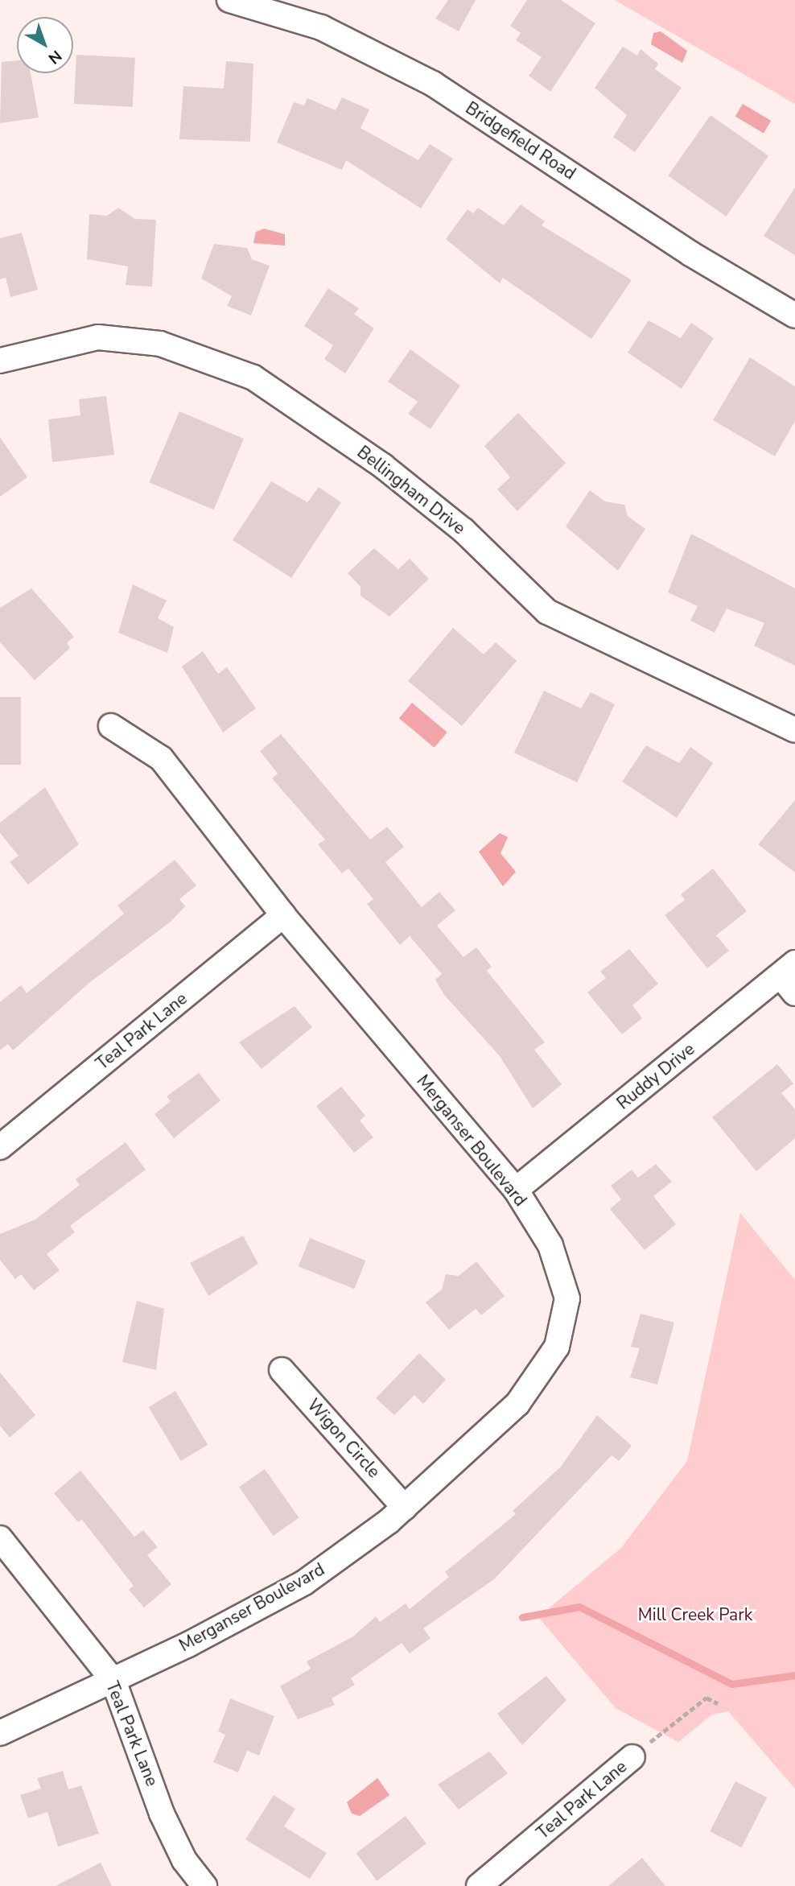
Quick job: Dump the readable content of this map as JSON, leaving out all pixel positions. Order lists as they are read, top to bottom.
{
  "streets": {
    "street": [
      "Bridgefield Road",
      "Bellingham Drive",
      "Teal Park Lane",
      "Ruddy Drive",
      "Merganser Boulevard",
      "Wigon Circle"
    ]
  },
  "crossings": [
    ["Teal Park Lane", "Merganser Boulevard"],
    ["Ruddy Drive", "Merganser Boulevard"],
    ["Merganser Boulevard", "Wigon Circle"]
  ],
  "parks": ["Mill Creek Park"],
  "north": "bottom right"
}
